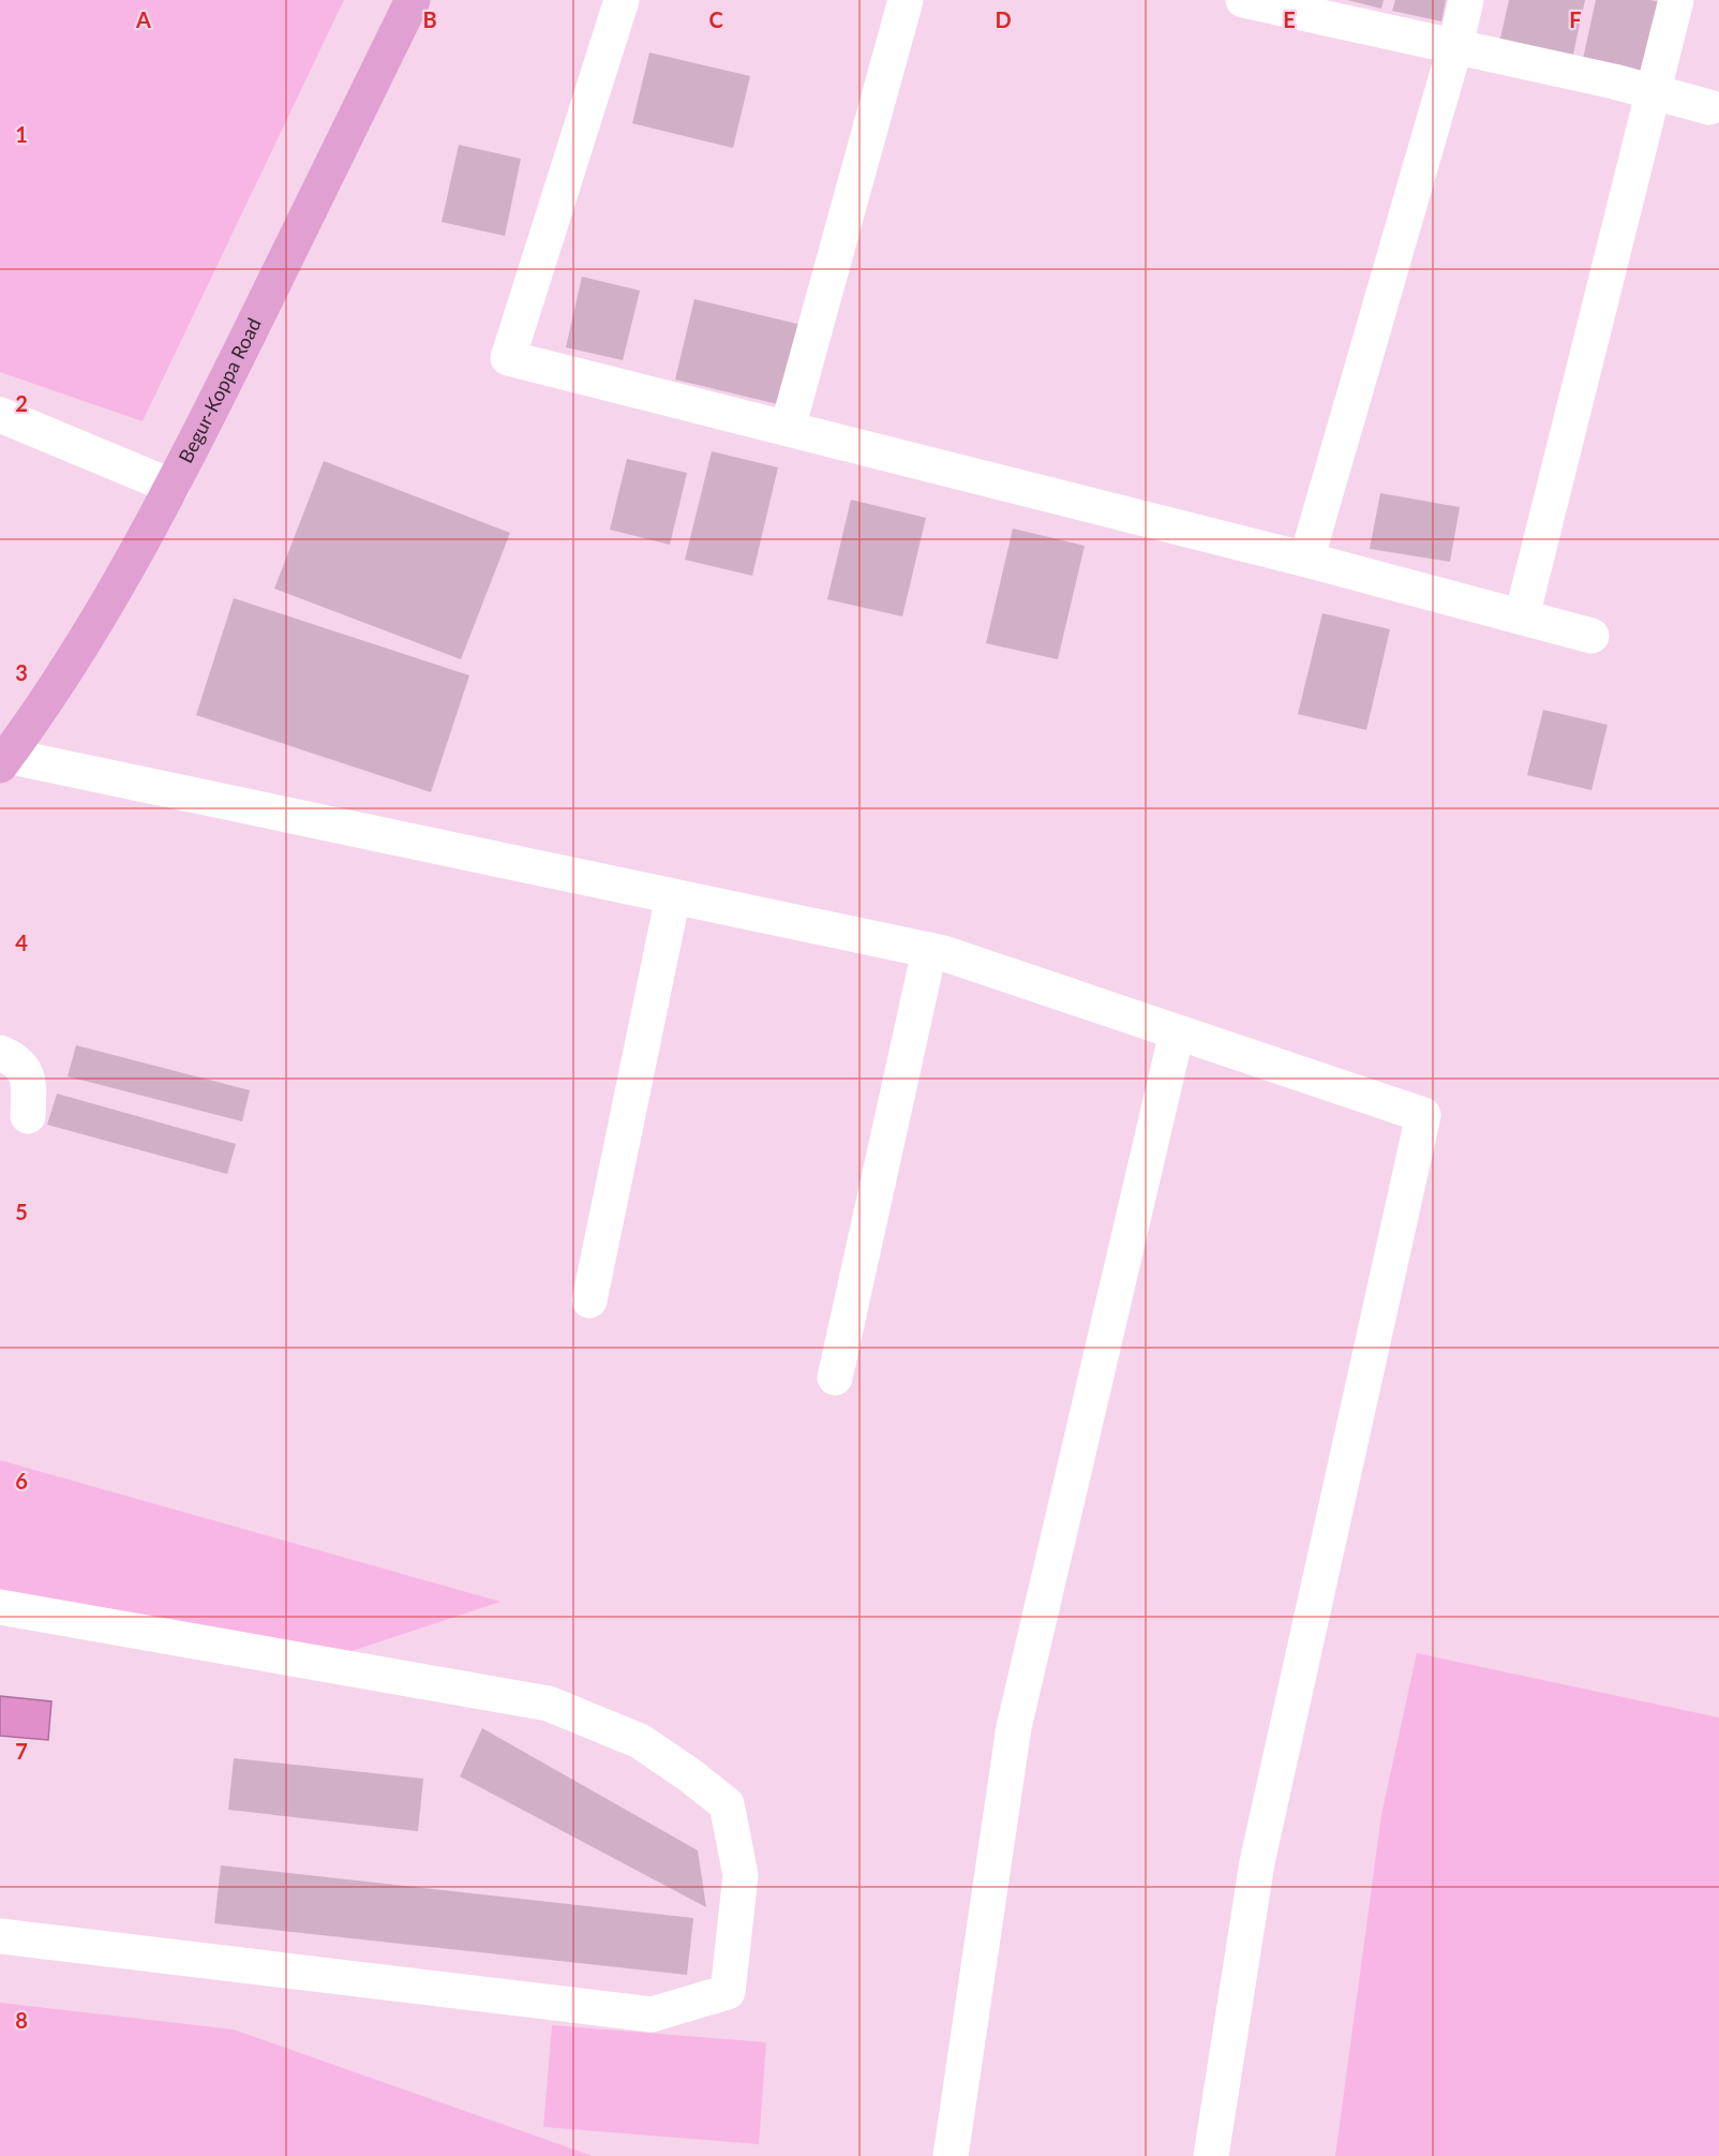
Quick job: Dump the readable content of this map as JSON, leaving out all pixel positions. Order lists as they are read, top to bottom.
{
  "streets": {
    "main road": ["Begur-Koppa Road"]
  },
  "grid": {
    "columns": [
      "A",
      "B",
      "C",
      "D",
      "E",
      "F"
    ],
    "rows": [
      "1",
      "2",
      "3",
      "4",
      "5",
      "6",
      "7",
      "8"
    ]
  }
}
